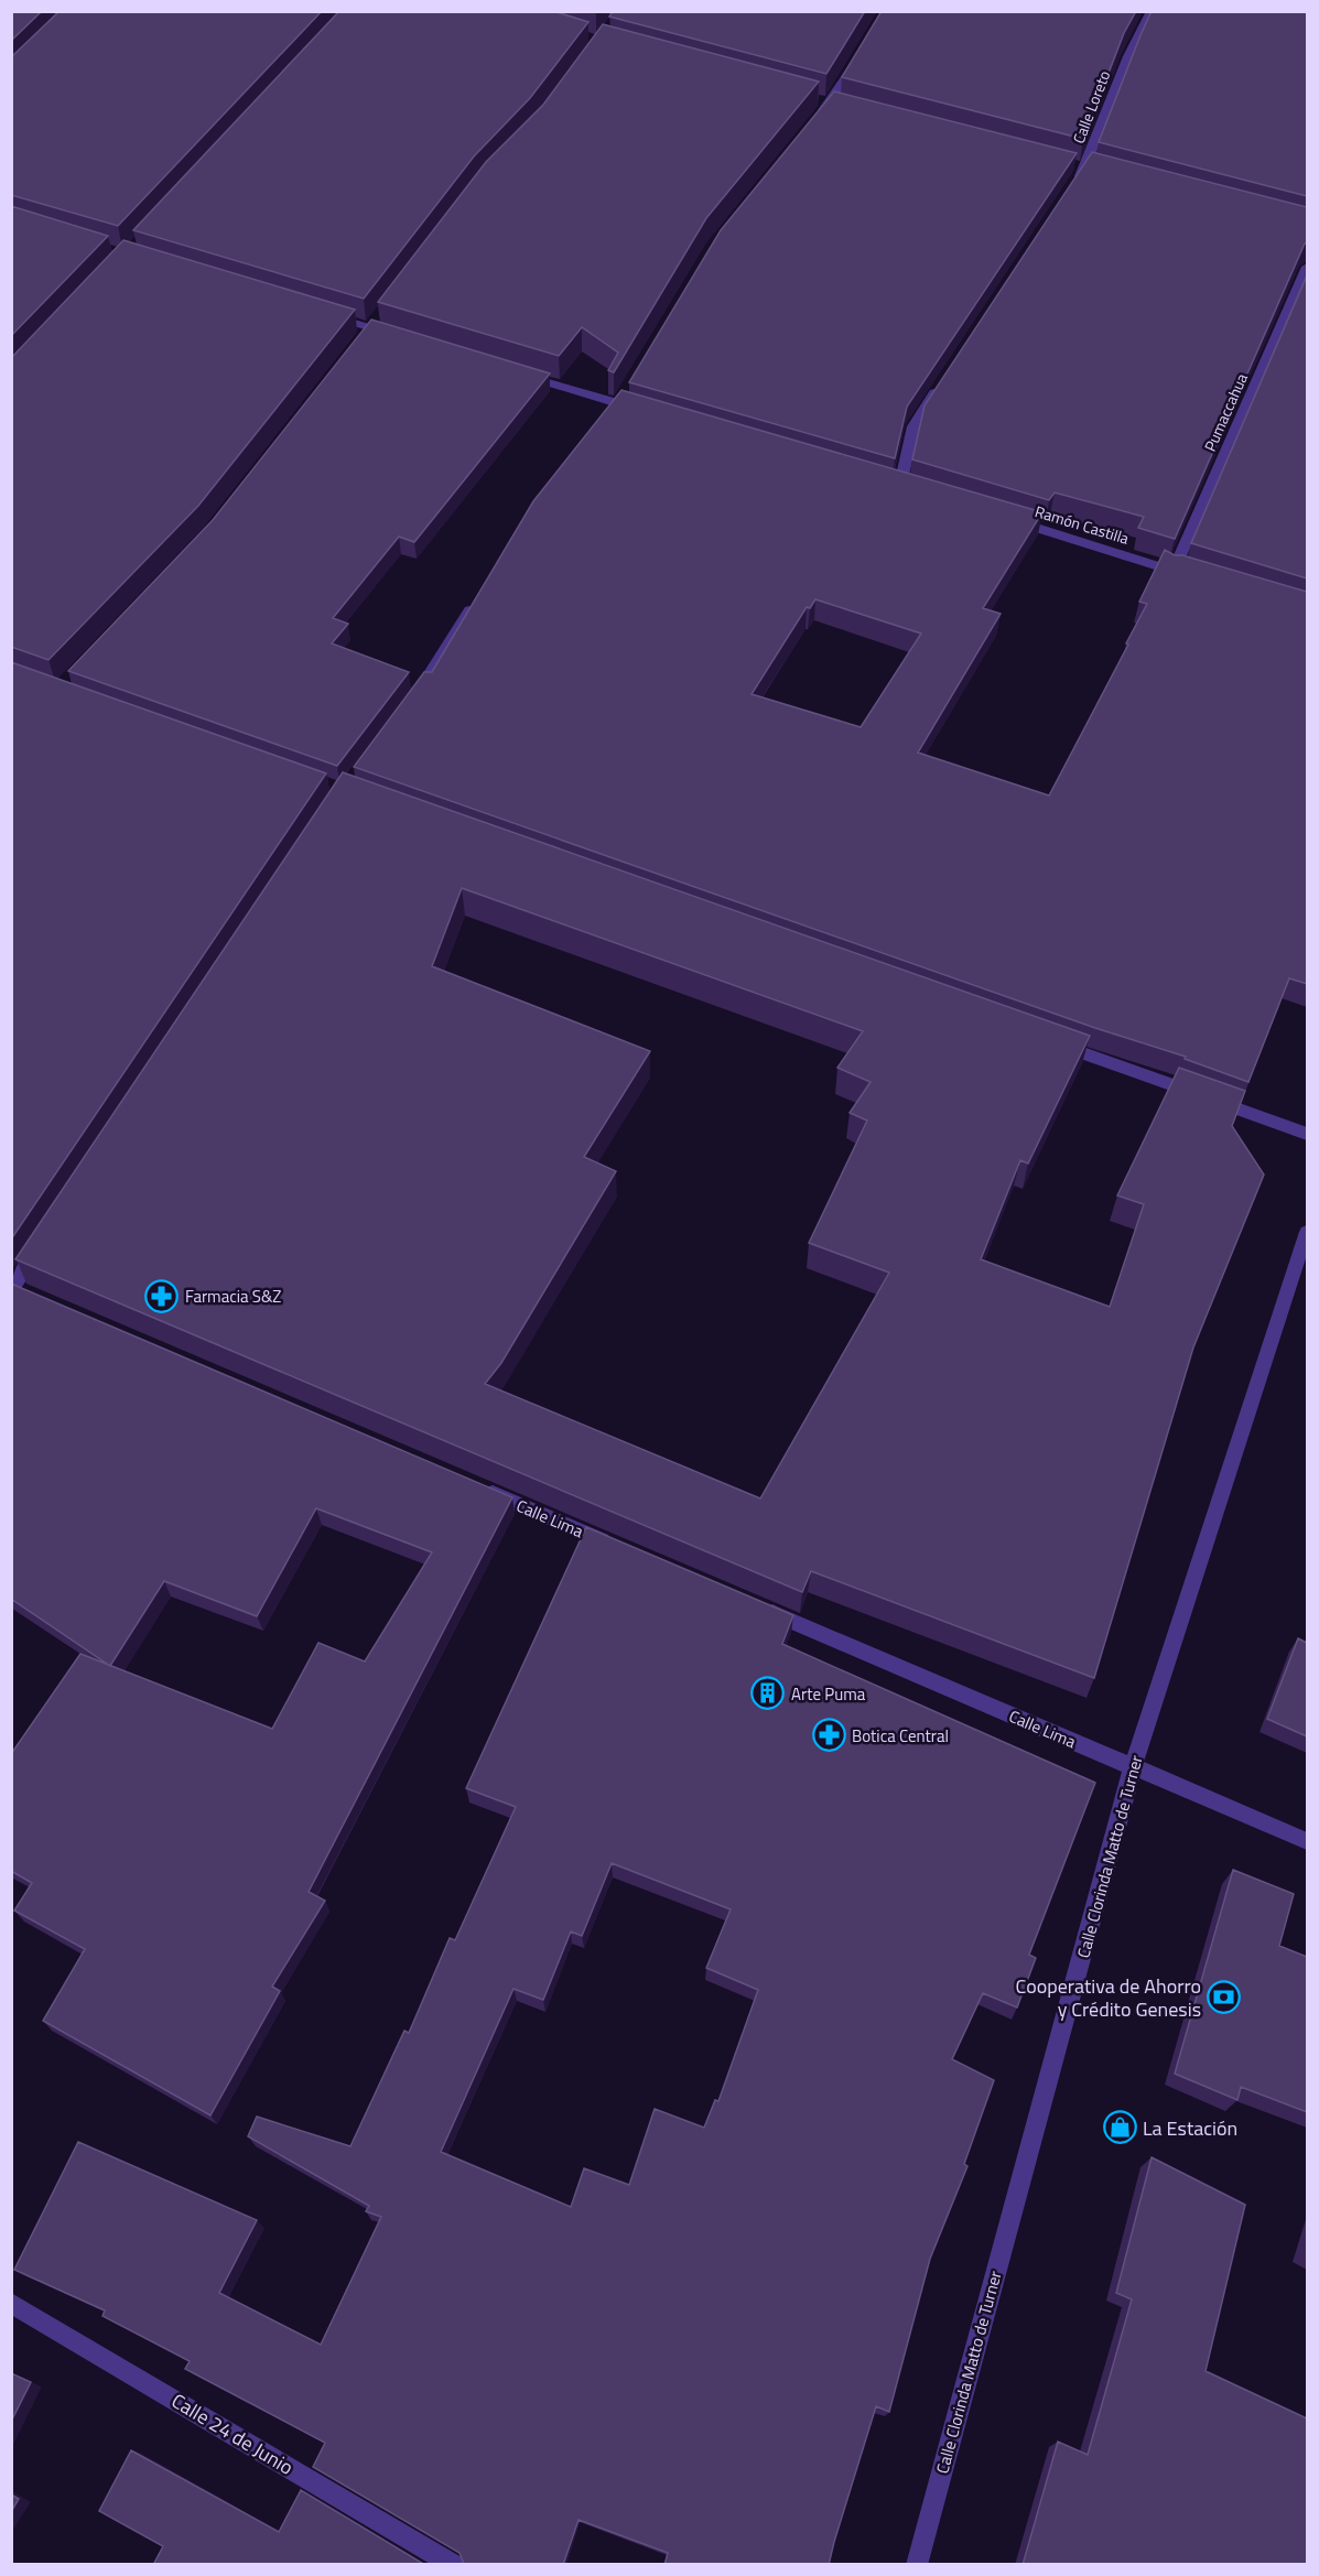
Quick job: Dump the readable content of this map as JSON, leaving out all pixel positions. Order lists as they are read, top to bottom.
{
  "streets": {
    "street": [
      "Calle Loreto",
      "Pumaccahua",
      "Ramón Castilla",
      "Calle Lima",
      "Calle Clorinda Matto de Turner",
      "Calle 24 de Junio"
    ]
  },
  "crossings": [
    ["Pumaccahua", "Ramón Castilla"],
    ["Calle Lima", "Calle Clorinda Matto de Turner"]
  ],
  "places": {
    "pharmacy": ["Farmacia S&Z", "Botica Central"],
    "building": ["Arte Puma"],
    "bank": ["Cooperativa de Ahorro y Crédito Genesis"],
    "shop": ["La Estación"]
  }
}
